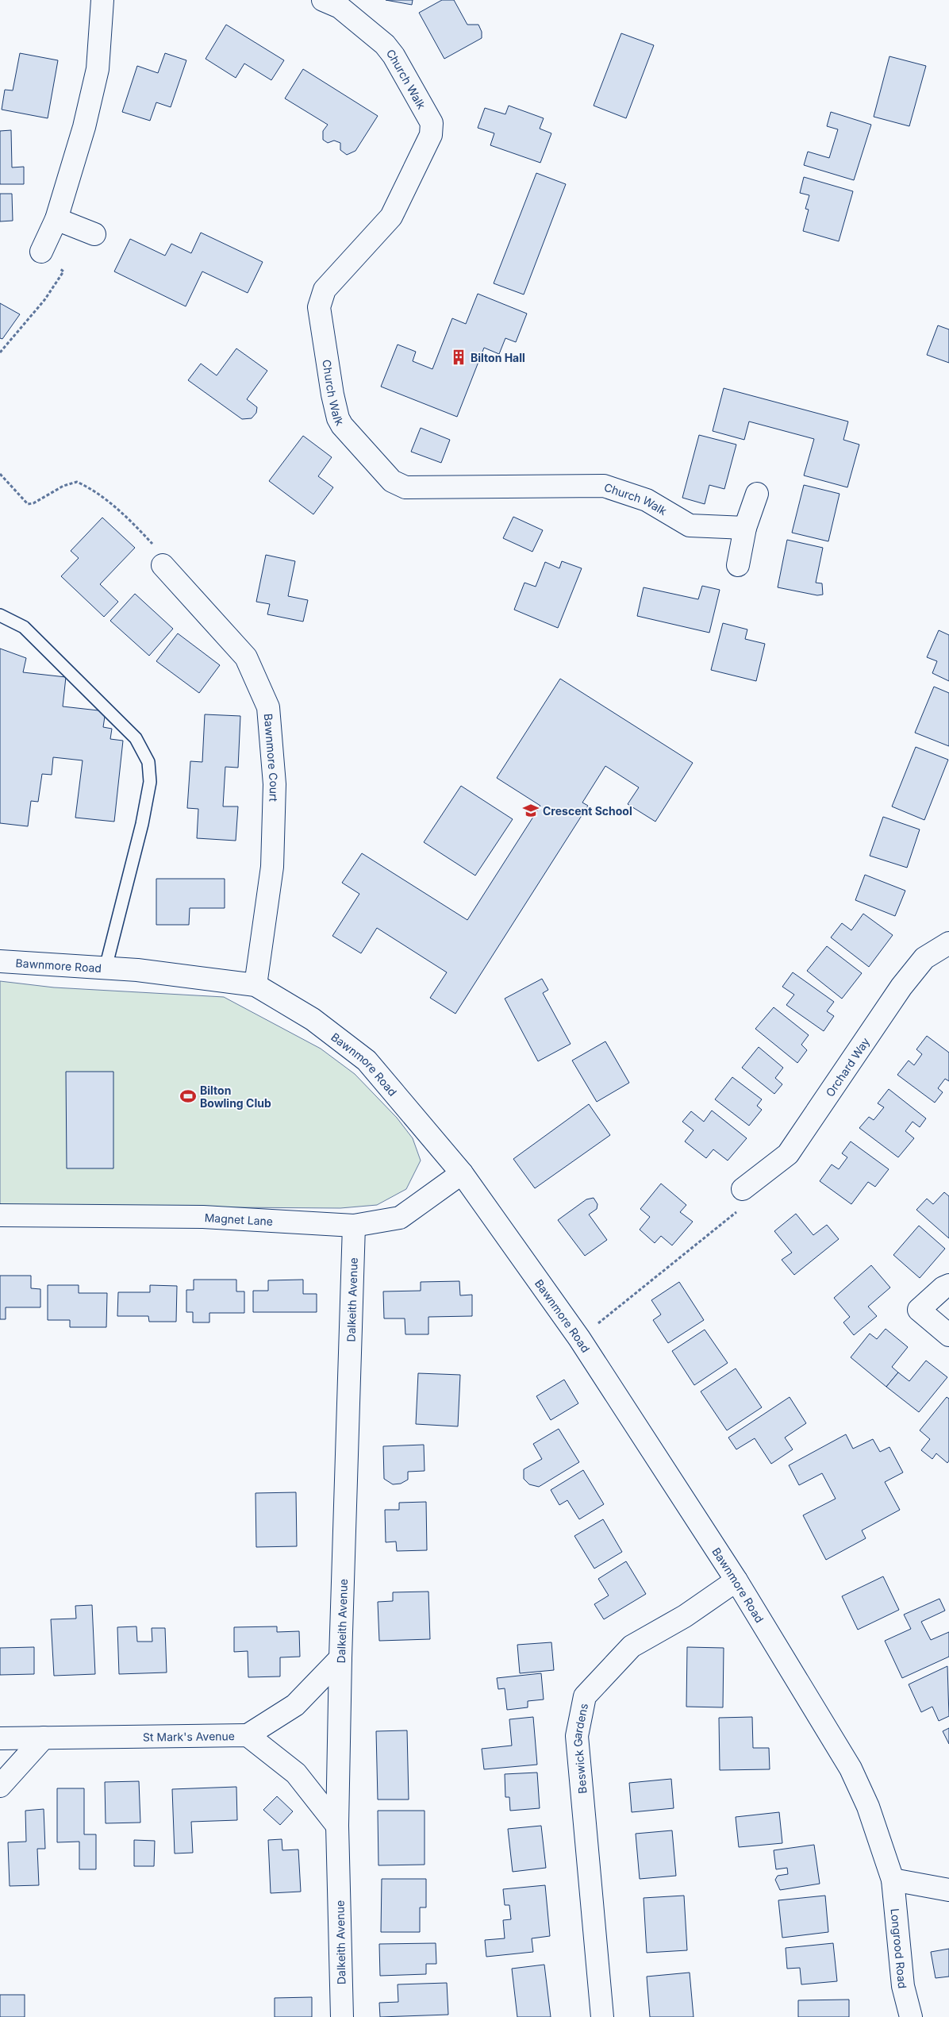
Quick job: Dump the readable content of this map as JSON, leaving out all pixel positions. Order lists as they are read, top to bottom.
{
  "streets": {
    "street": [
      "Church Walk",
      "Bawnmore Court",
      "Bawnmore Road",
      "Orchard Way",
      "Magnet Lane",
      "Dalkeith Avenue",
      "St Mark's Avenue",
      "Beswick Gardens",
      "Longrood Road"
    ]
  },
  "crossings": [
    ["Bawnmore Court", "Bawnmore Road"],
    ["Bawnmore Road", "Magnet Lane"],
    ["Bawnmore Road", "Beswick Gardens"],
    ["Bawnmore Road", "Longrood Road"],
    ["Magnet Lane", "Dalkeith Avenue"],
    ["Dalkeith Avenue", "St Mark's Avenue"]
  ],
  "places": {
    "building": ["Bilton Hall"],
    "school or university": ["Crescent School"],
    "sports": ["Bilton Bowling Club"]
  }
}
